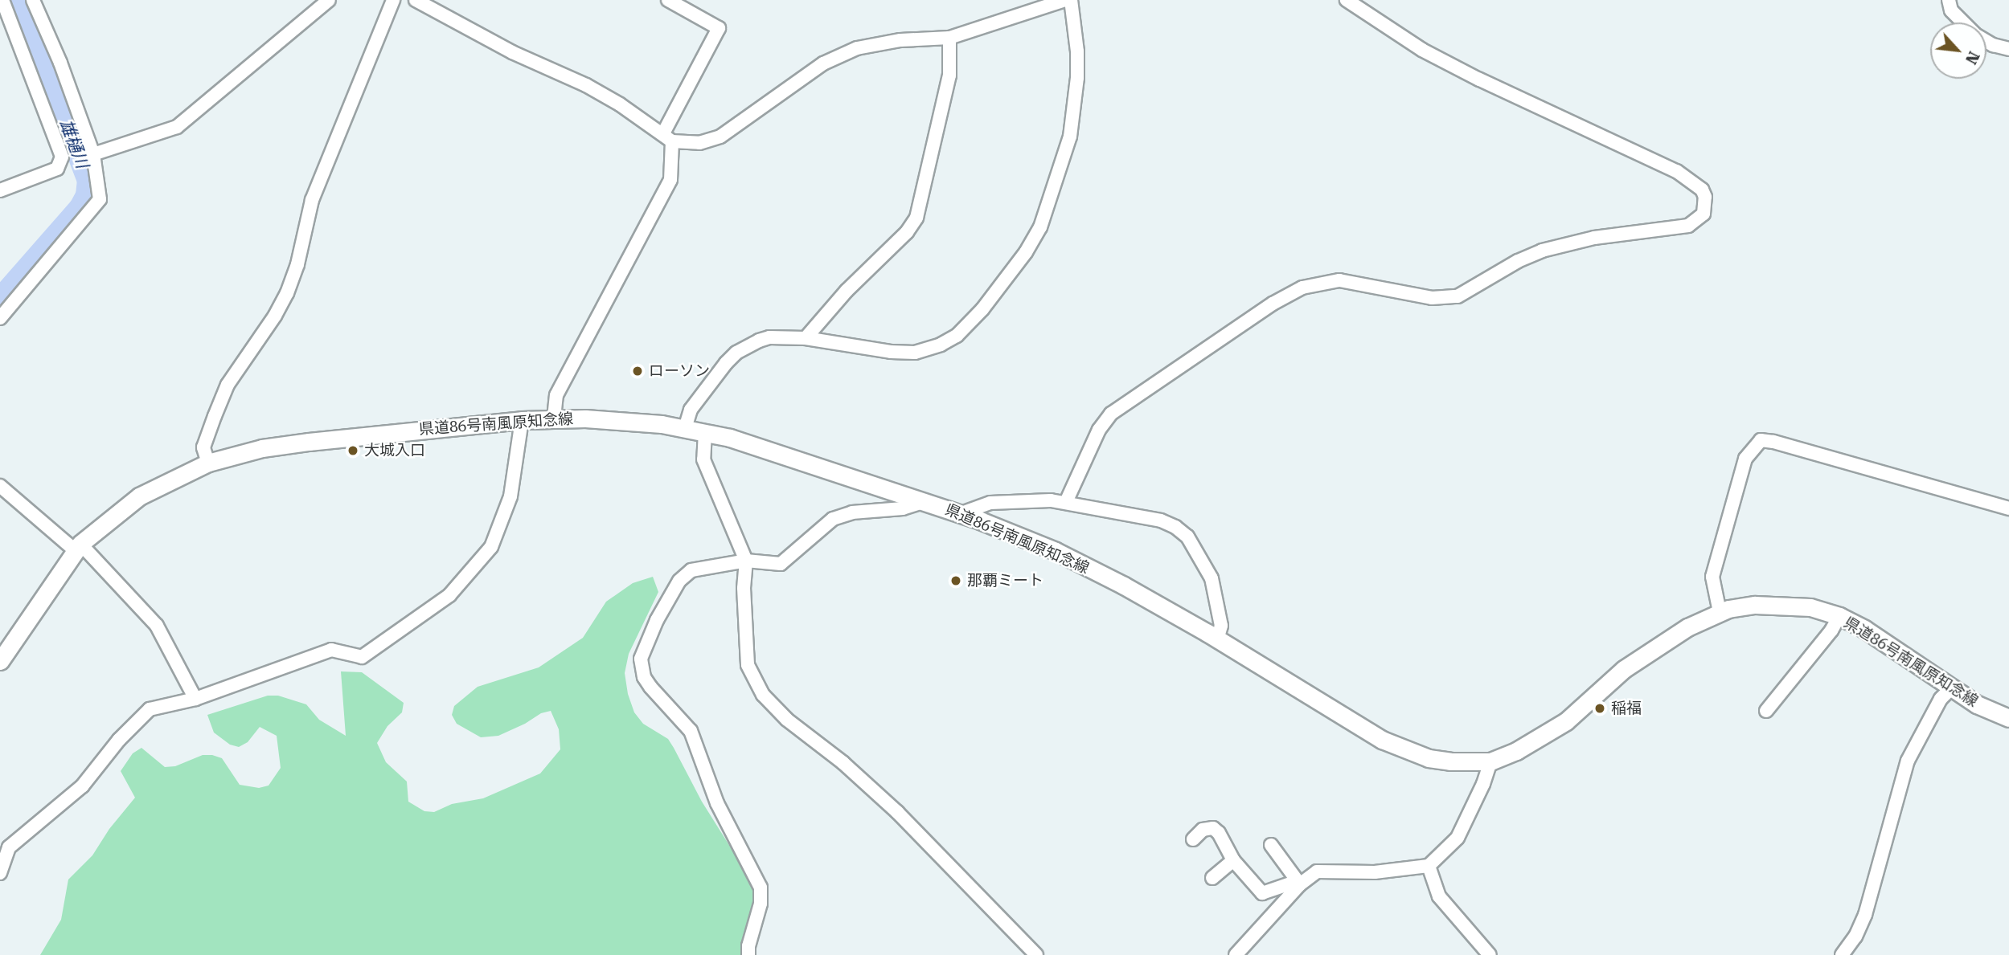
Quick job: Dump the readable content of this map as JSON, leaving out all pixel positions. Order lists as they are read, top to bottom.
{
  "streets": {
    "main road": ["県道86号南風原知念線"]
  },
  "water": ["雄樋川"],
  "places": [
    "ローソン",
    "大城入口",
    "那覇ミート",
    "稲福"
  ],
  "north": "bottom right"
}
